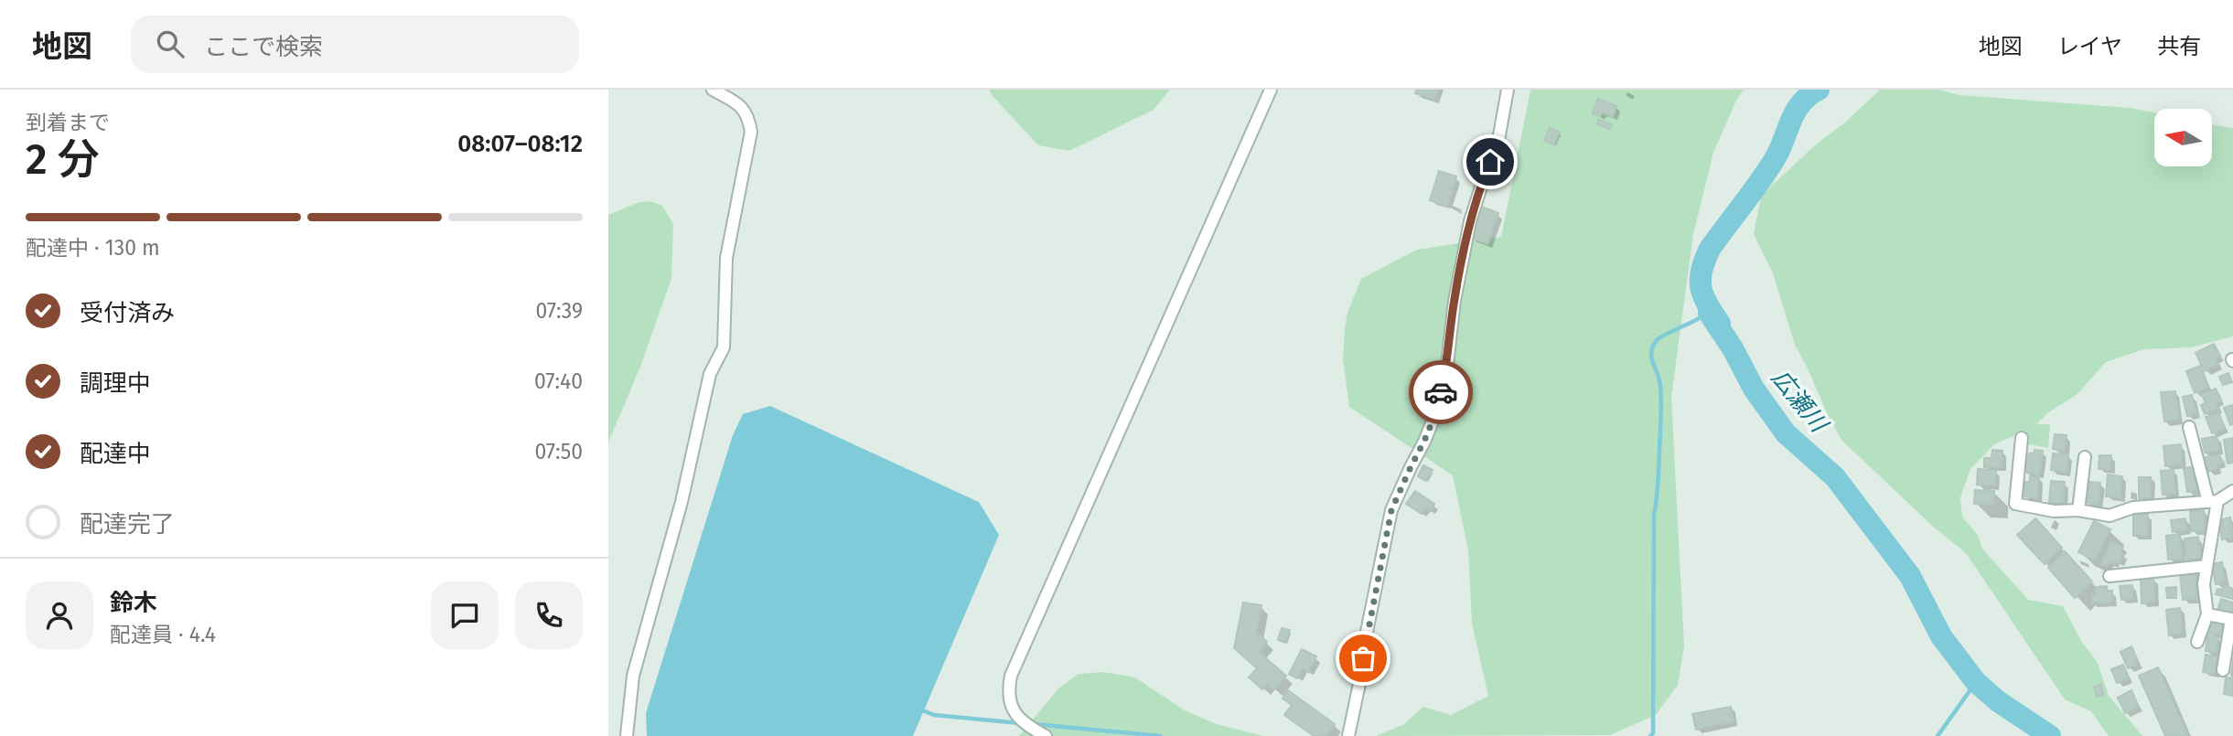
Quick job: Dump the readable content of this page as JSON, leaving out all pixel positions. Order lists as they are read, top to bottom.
{
  "water": ["広瀬川"],
  "north": "left",
  "page": {
    "header": "地図",
    "search": "ここで検索",
    "nav": ["地図", "レイヤ", "共有"],
    "heading": ["2 分", "到着まで", "08:07–08:12"],
    "panel": ["鈴木", "配達員 · 4.4"],
    "bar": "配達中 · 130 m",
    "list": [
      ["受付済み", "07:39"],
      ["調理中", "07:40"],
      ["配達中", "07:50"],
      "配達完了"
    ]
  }
}
